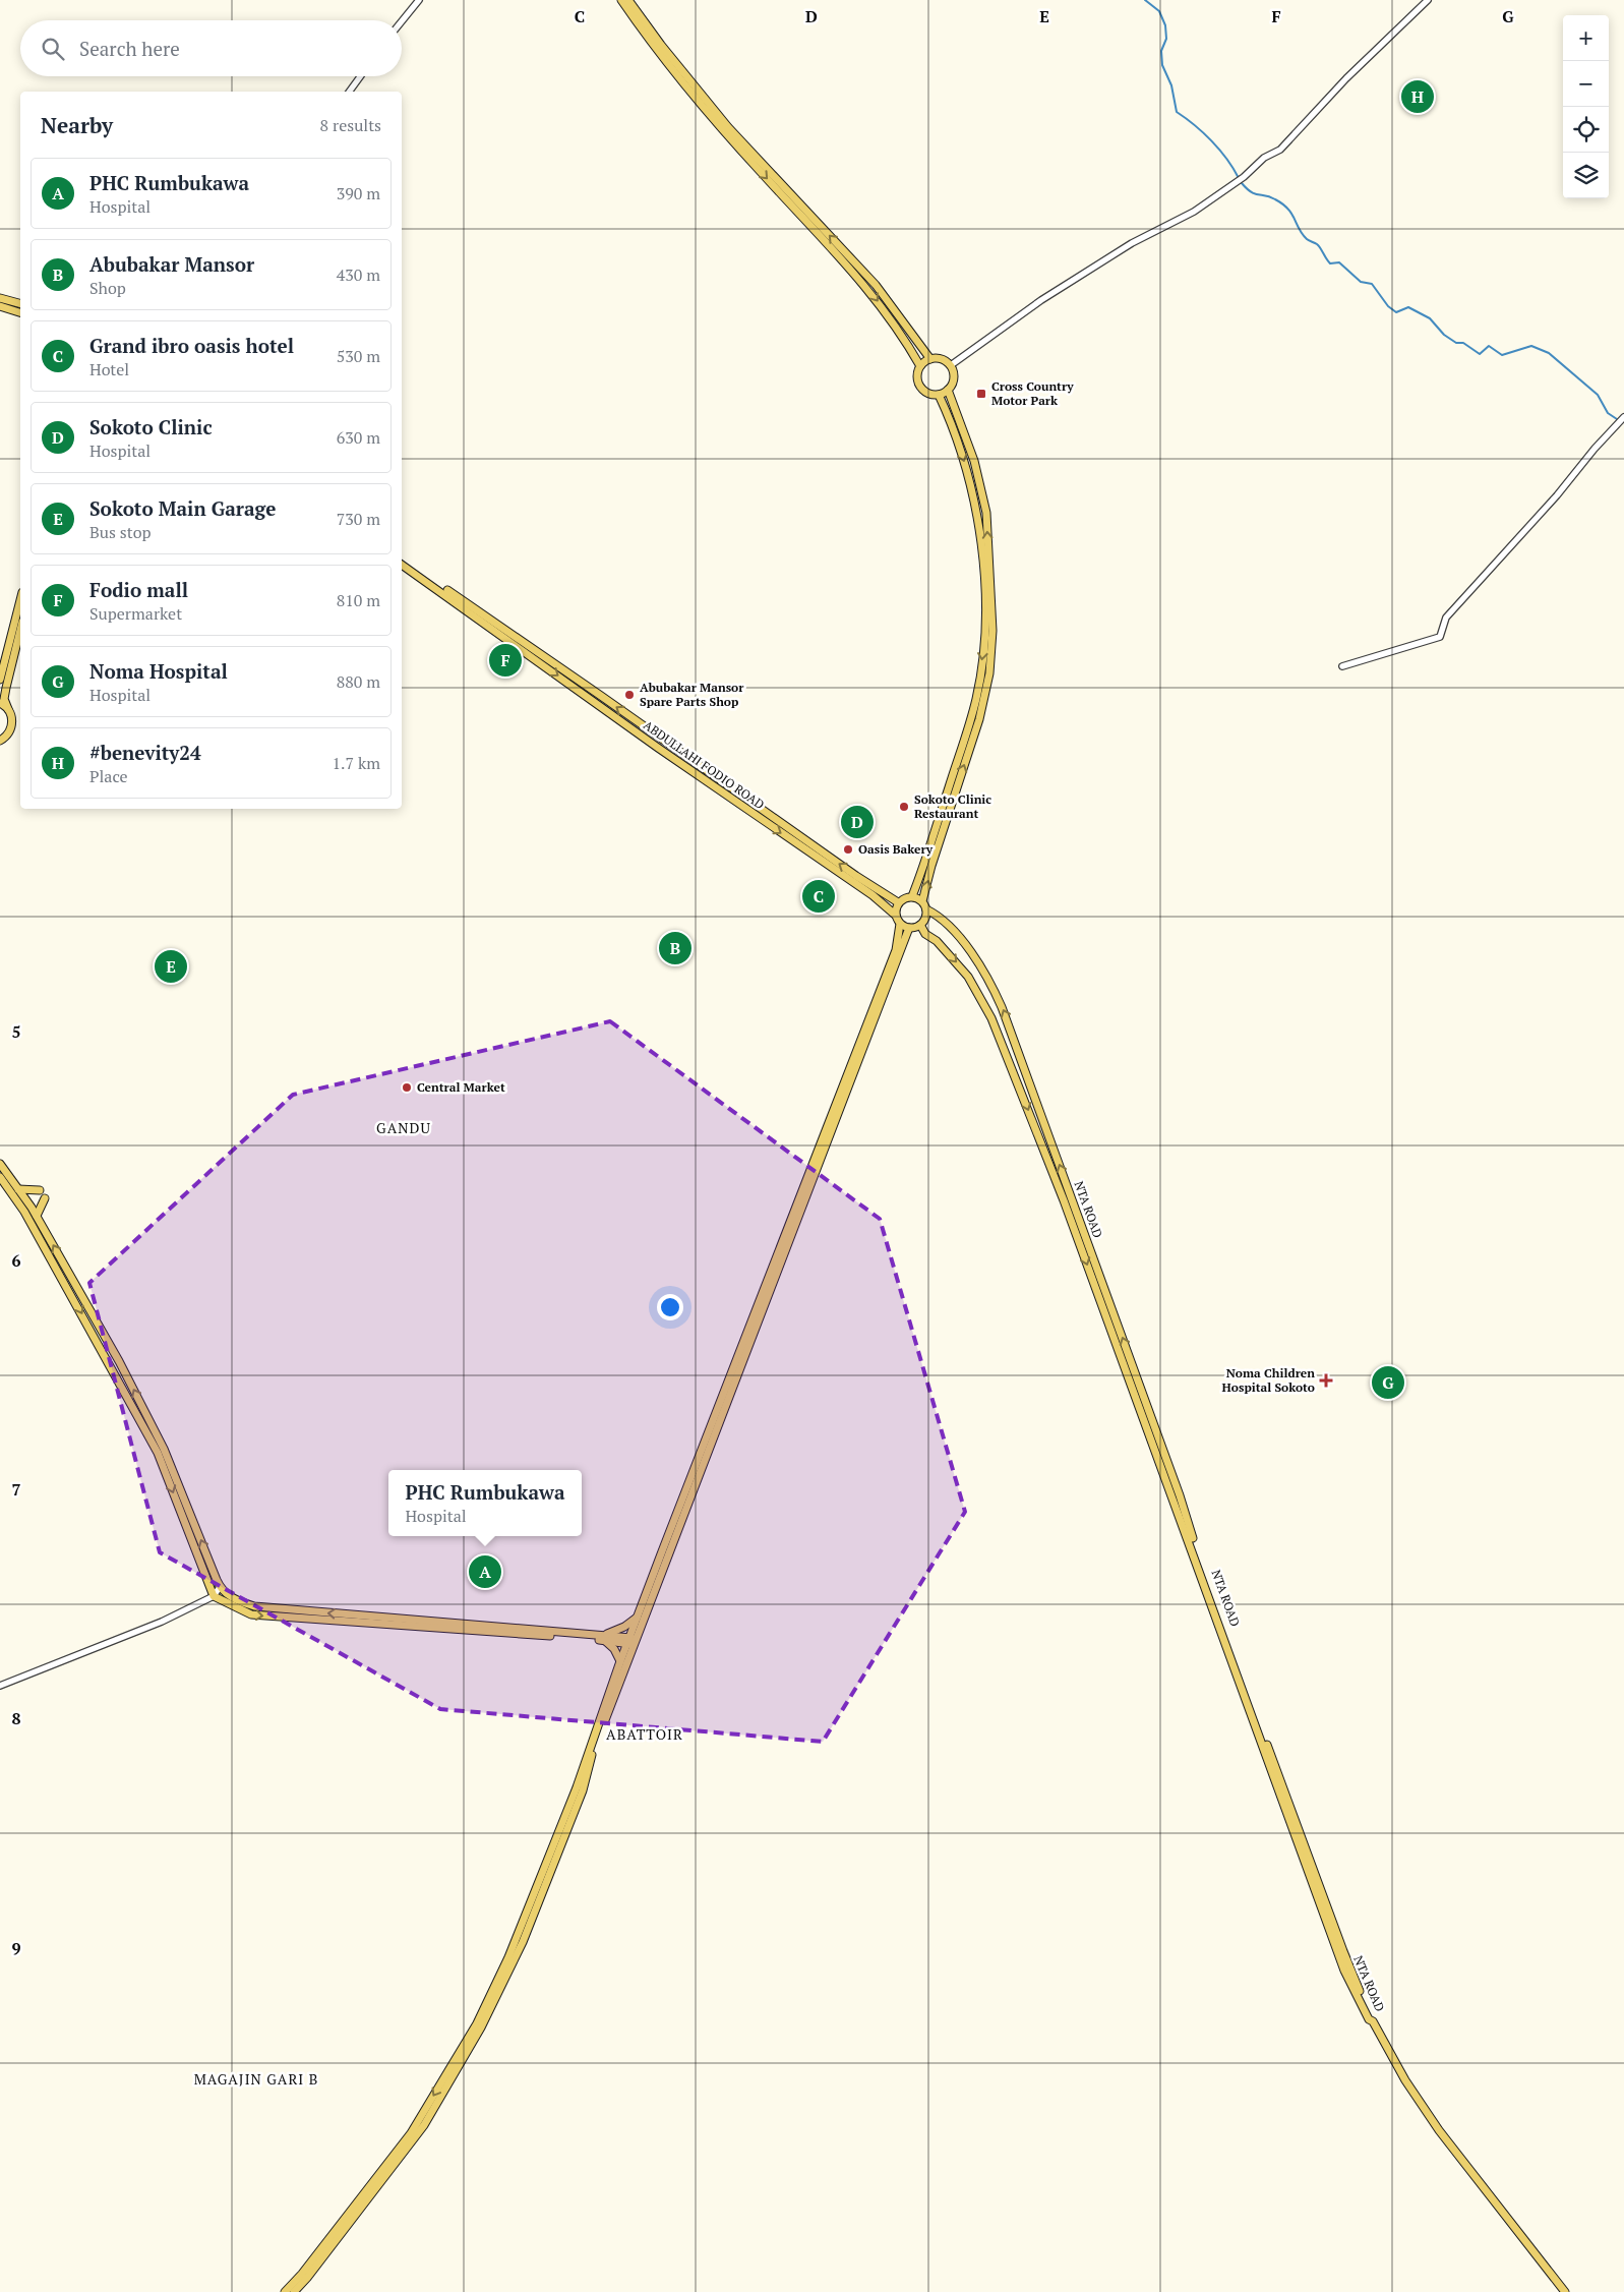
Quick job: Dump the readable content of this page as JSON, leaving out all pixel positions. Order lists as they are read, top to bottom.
{
  "streets": {
    "main road": ["ABDULLAHI FODIO ROAD", "NTA ROAD"]
  },
  "crossings": [
    ["ABDULLAHI FODIO ROAD", "NTA ROAD"]
  ],
  "districts": ["GANDU", "ABATTOIR", "MAGAJIN GARI B"],
  "places": {
    "transit": ["Cross Country Motor Park"],
    "other": [
      "Abubakar Mansor Spare Parts Shop",
      "Sokoto Clinic Restaurant",
      "Oasis Bakery",
      "Central Market"
    ],
    "health": ["Noma Children Hospital Sokoto"]
  },
  "page": {
    "map_buttons": ["+", "−"],
    "search": "Search here",
    "pins": [
      "H",
      "F",
      "D",
      "C",
      "B",
      "E",
      "G",
      "A"
    ],
    "heading": ["Nearby", "8 results"],
    "list": [
      {
        "mark": "A",
        "name": "PHC Rumbukawa",
        "note": "Hospital",
        "value": "390 m"
      },
      {
        "mark": "B",
        "name": "Abubakar Mansor",
        "note": "Shop",
        "value": "430 m"
      },
      {
        "mark": "C",
        "name": "Grand ibro oasis hotel",
        "note": "Hotel",
        "value": "530 m"
      },
      {
        "mark": "D",
        "name": "Sokoto Clinic",
        "note": "Hospital",
        "value": "630 m"
      },
      {
        "mark": "E",
        "name": "Sokoto Main Garage",
        "note": "Bus stop",
        "value": "730 m"
      },
      {
        "mark": "F",
        "name": "Fodio mall",
        "note": "Supermarket",
        "value": "810 m"
      },
      {
        "mark": "G",
        "name": "Noma Hospital",
        "note": "Hospital",
        "value": "880 m"
      },
      {
        "mark": "H",
        "name": "#benevity24",
        "note": "Place",
        "value": "1.7 km"
      }
    ],
    "popup": ["PHC Rumbukawa", "Hospital"]
  },
  "grid": {
    "columns": [
      "C",
      "D",
      "E",
      "F",
      "G"
    ],
    "rows": [
      "5",
      "6",
      "7",
      "8",
      "9"
    ]
  }
}
